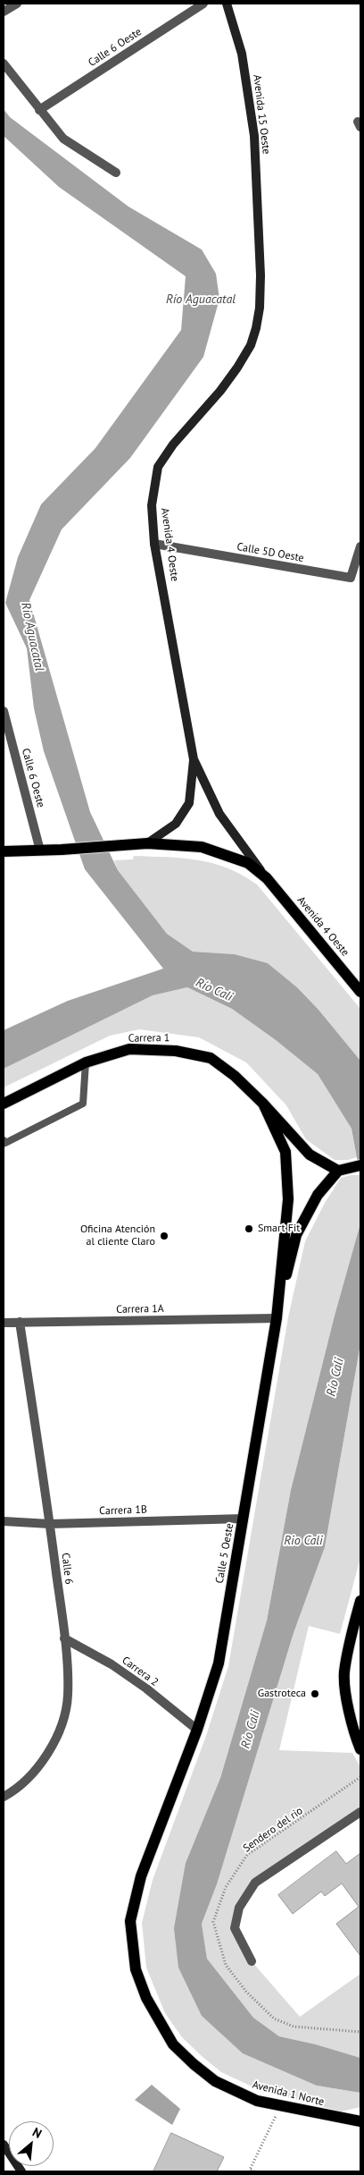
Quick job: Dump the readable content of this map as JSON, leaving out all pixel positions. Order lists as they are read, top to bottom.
{
  "streets": {
    "main road": [
      "Avenida 4 Oeste",
      "Carrera 1",
      "Calle 5 Oeste",
      "Avenida 1 Norte"
    ],
    "street": [
      "Calle 6 Oeste",
      "Avenida 15 Oeste",
      "Calle 5D Oeste",
      "Carrera 1A",
      "Carrera 1B",
      "Calle 6",
      "Carrera 2"
    ],
    "path": ["Sendero del rio"]
  },
  "crossings": [
    ["Calle 6 Oeste", "Avenida 4 Oeste"],
    ["Avenida 15 Oeste", "Avenida 4 Oeste"],
    ["Avenida 4 Oeste", "Calle 5D Oeste"],
    ["Carrera 1", "Calle 5 Oeste"],
    ["Carrera 1A", "Calle 5 Oeste"],
    ["Carrera 1A", "Calle 6"],
    ["Carrera 1B", "Calle 5 Oeste"],
    ["Carrera 1B", "Calle 6"],
    ["Calle 5 Oeste", "Carrera 2"],
    ["Calle 5 Oeste", "Avenida 1 Norte"],
    ["Calle 6", "Carrera 2"]
  ],
  "water": ["Río Aguacatal", "Río Cali", "Rio Cali"],
  "places": ["Smart Fit", "Oficina Atención al cliente Claro", "Gastroteca"],
  "north": "top right"
}
